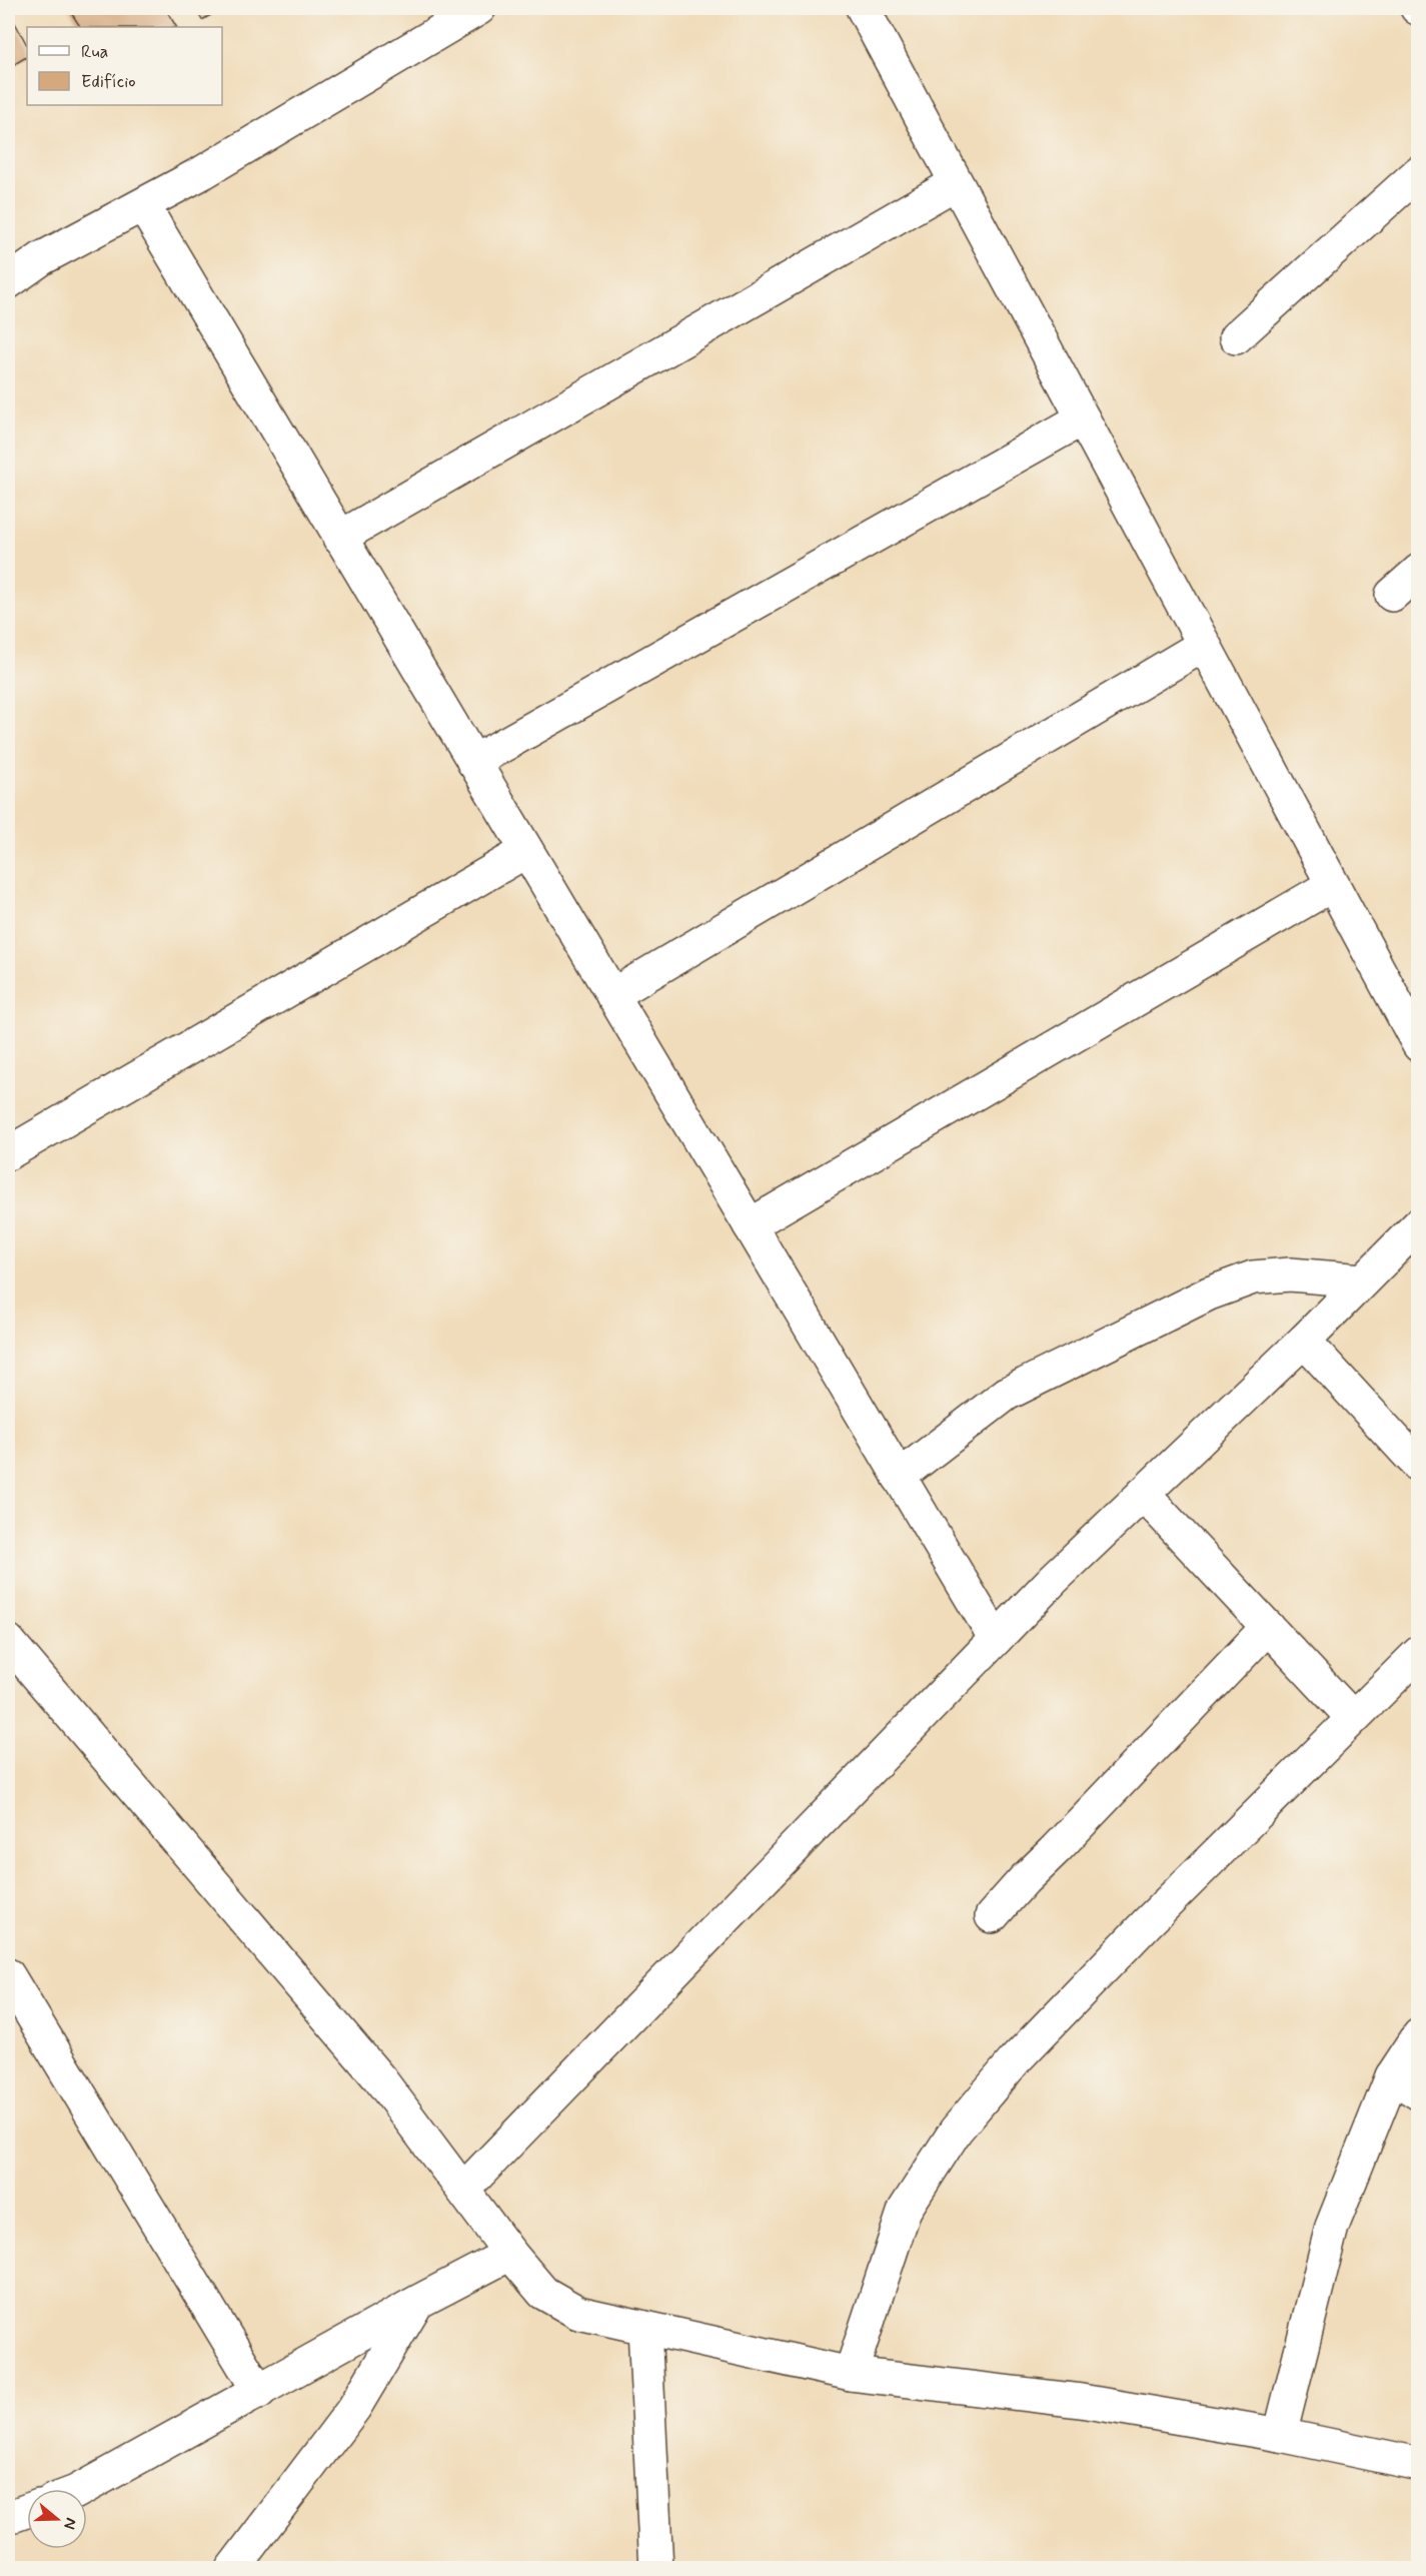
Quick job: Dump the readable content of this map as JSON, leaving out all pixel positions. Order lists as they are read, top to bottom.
{
  "legend": ["Rua", "Edifício"],
  "north": "right"
}
